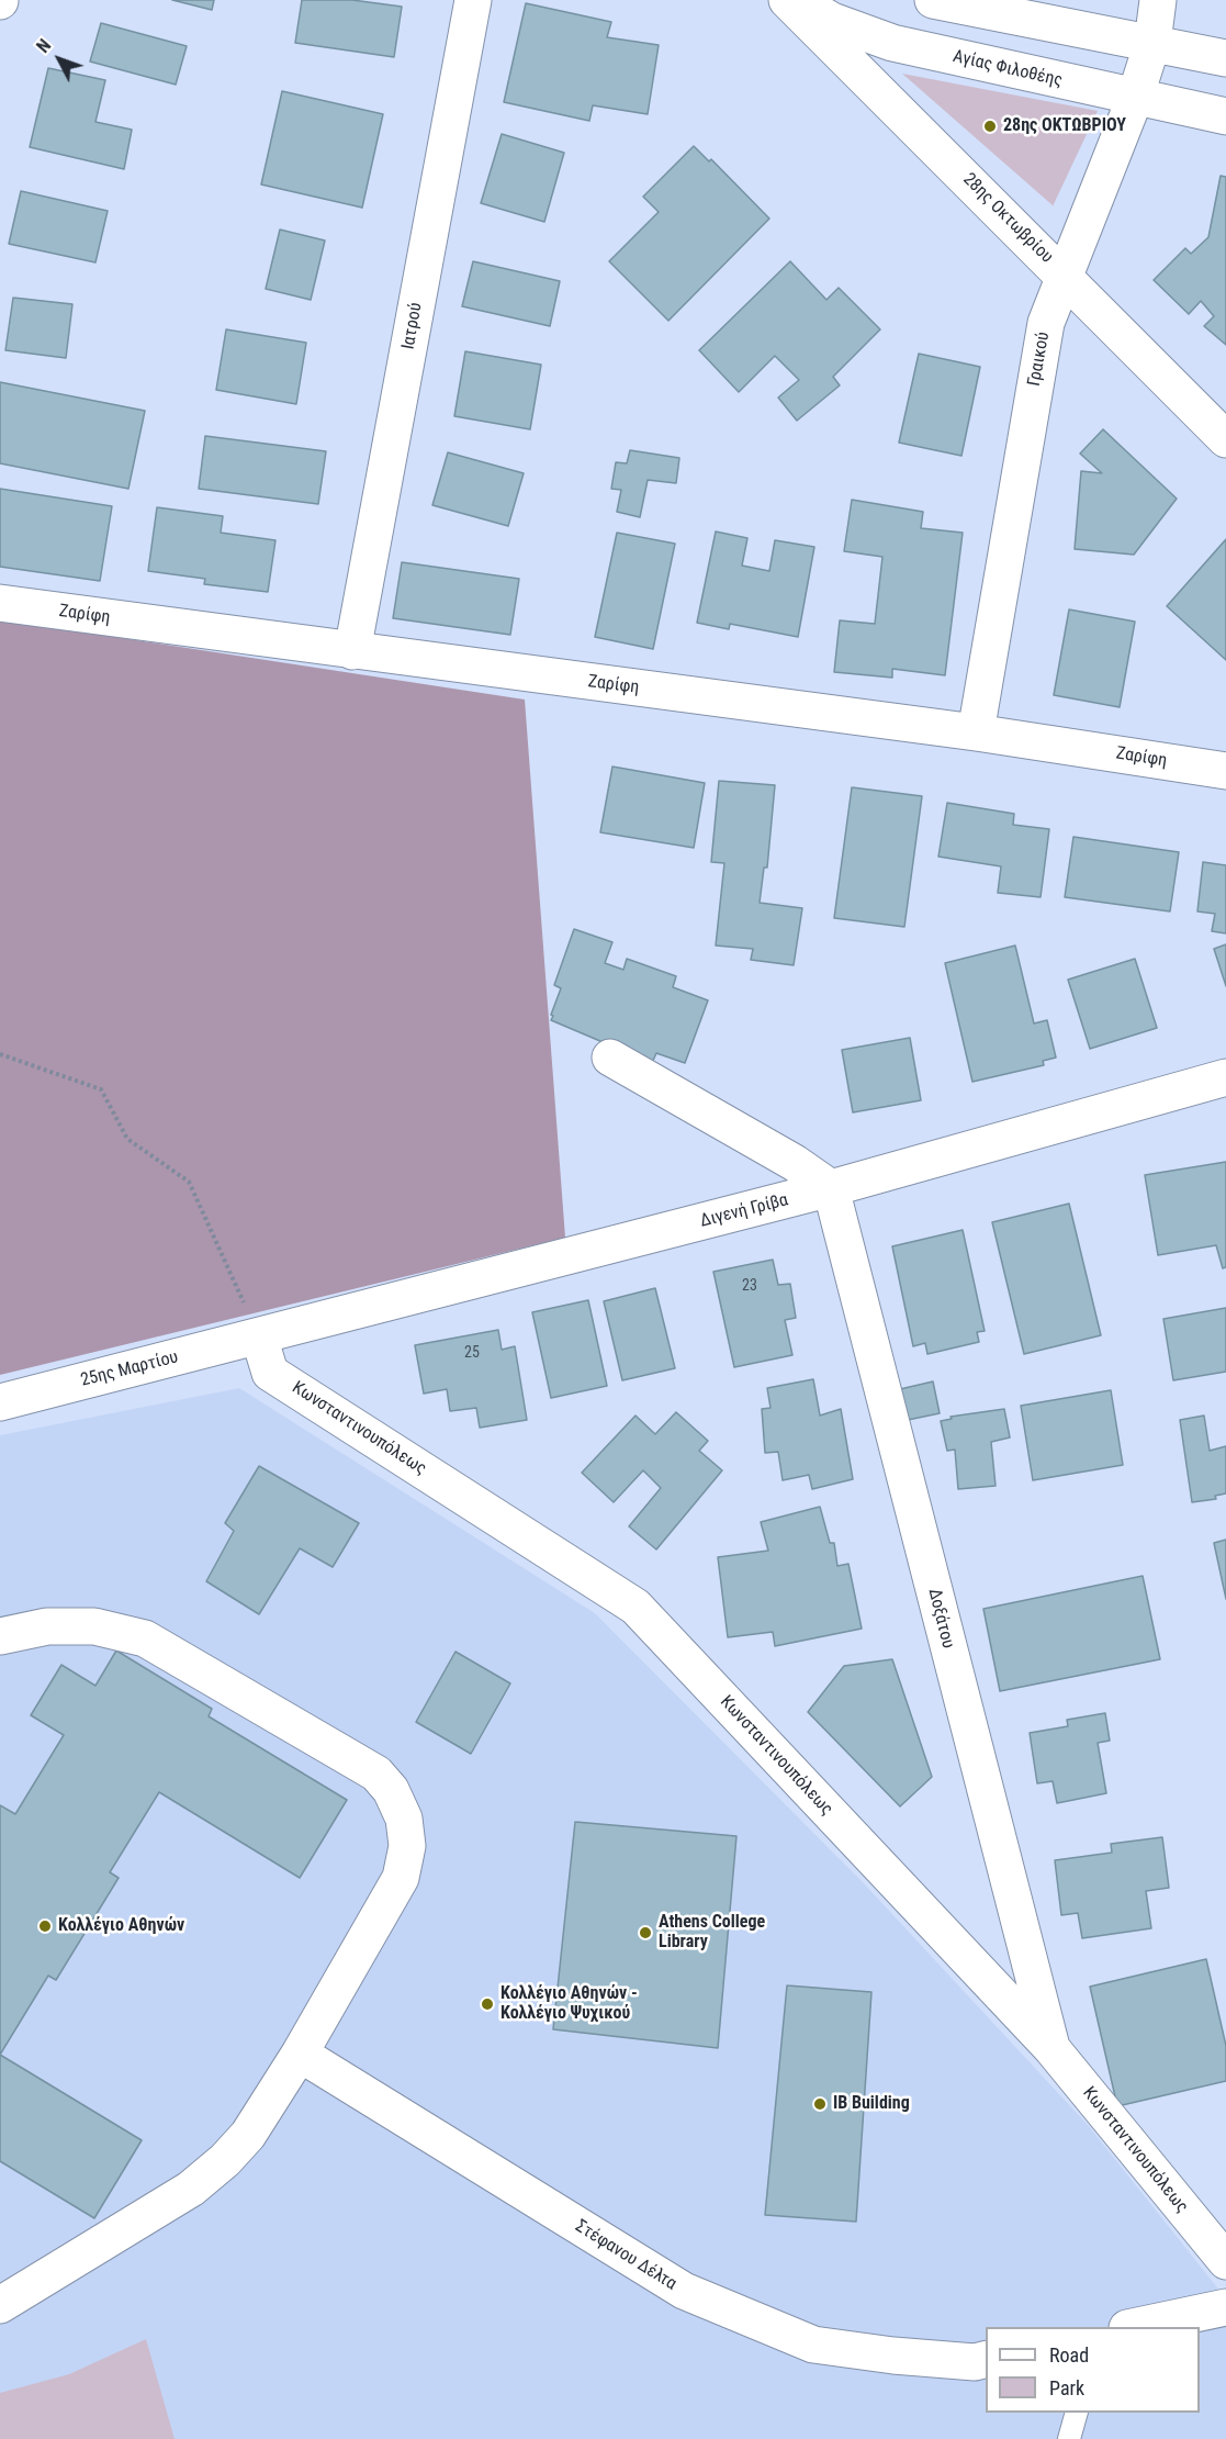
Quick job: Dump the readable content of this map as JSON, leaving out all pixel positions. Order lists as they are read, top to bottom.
{
  "streets": {
    "street": [
      "Αγίας Φιλοθέης",
      "28ης Οκτωβρίου",
      "Ιατρού",
      "Γραικού",
      "Ζαρίφη",
      "Διγενή Γρίβα",
      "25ης Μαρτίου",
      "Κωνσταντινουπόλεως",
      "Δοξάτου",
      "Στέφανου Δέλτα"
    ]
  },
  "crossings": [
    ["Αγίας Φιλοθέης", "Γραικού"],
    ["28ης Οκτωβρίου", "Γραικού"],
    ["Ιατρού", "Ζαρίφη"],
    ["Γραικού", "Ζαρίφη"],
    ["Διγενή Γρίβα", "25ης Μαρτίου"],
    ["Διγενή Γρίβα", "Κωνσταντινουπόλεως"],
    ["Διγενή Γρίβα", "Δοξάτου"],
    ["25ης Μαρτίου", "Κωνσταντινουπόλεως"],
    ["Κωνσταντινουπόλεως", "Δοξάτου"]
  ],
  "places": [
    "28ης ΟΚΤΩΒΡΙΟΥ",
    "Κολλέγιο Αθηνών",
    "Athens College Library",
    "Κολλέγιο Αθηνών - Κολλέγιο Ψυχικού",
    "IB Building"
  ],
  "house_numbers": ["23", "25"],
  "legend": ["Road", "Park"],
  "north": "top left"
}
